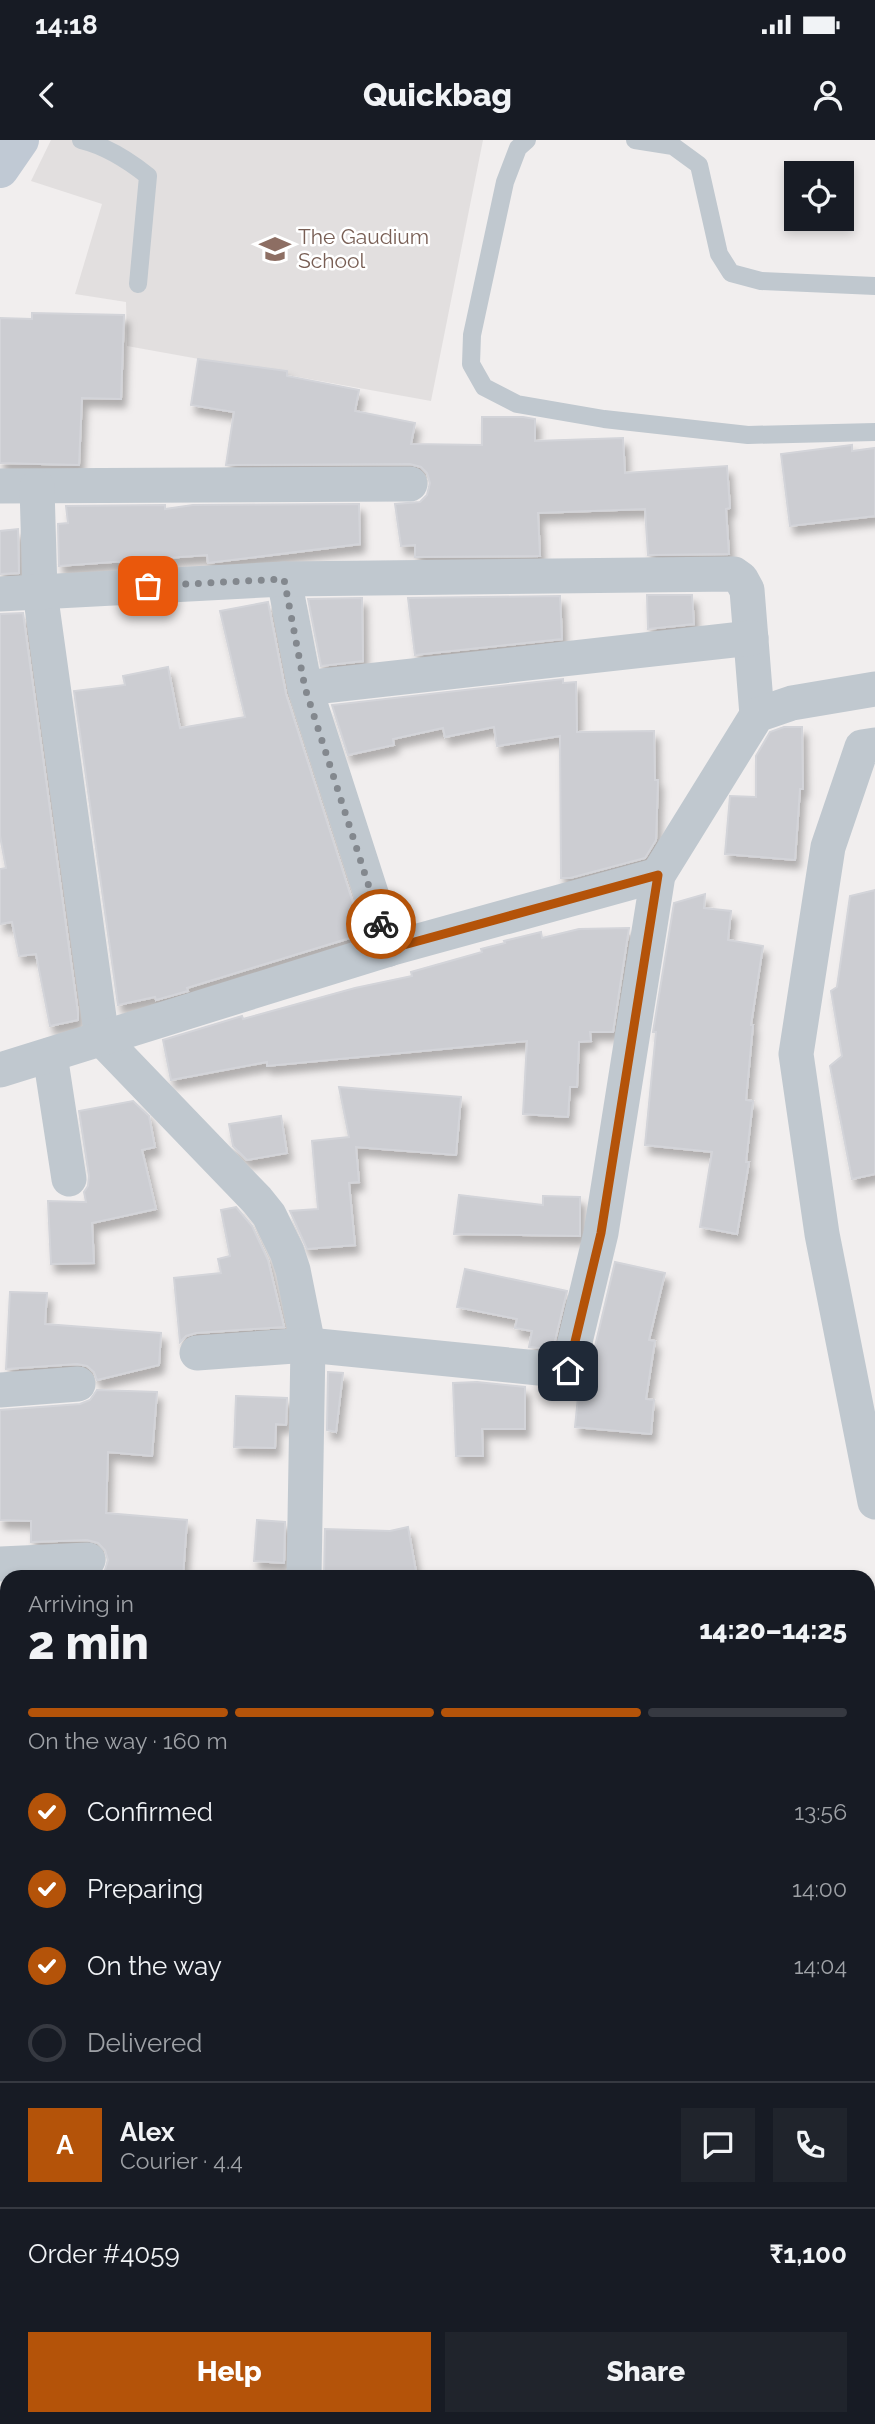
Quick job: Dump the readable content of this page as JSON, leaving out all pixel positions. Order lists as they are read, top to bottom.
{
  "places": {
    "school or university": ["The Gaudium School"]
  },
  "page": {
    "status": "14:18",
    "header": "Quickbag",
    "heading": ["2 min", "Arriving in", "14:20–14:25"],
    "panel": [
      "Alex",
      "Courier · 4.4",
      "Order #4059",
      "₹1,100"
    ],
    "bar": "On the way · 160 m",
    "list": [
      ["Confirmed", "13:56"],
      ["Preparing", "14:00"],
      ["On the way", "14:04"],
      "Delivered"
    ],
    "round": "A",
    "buttons": ["Help", "Share"]
  }
}
